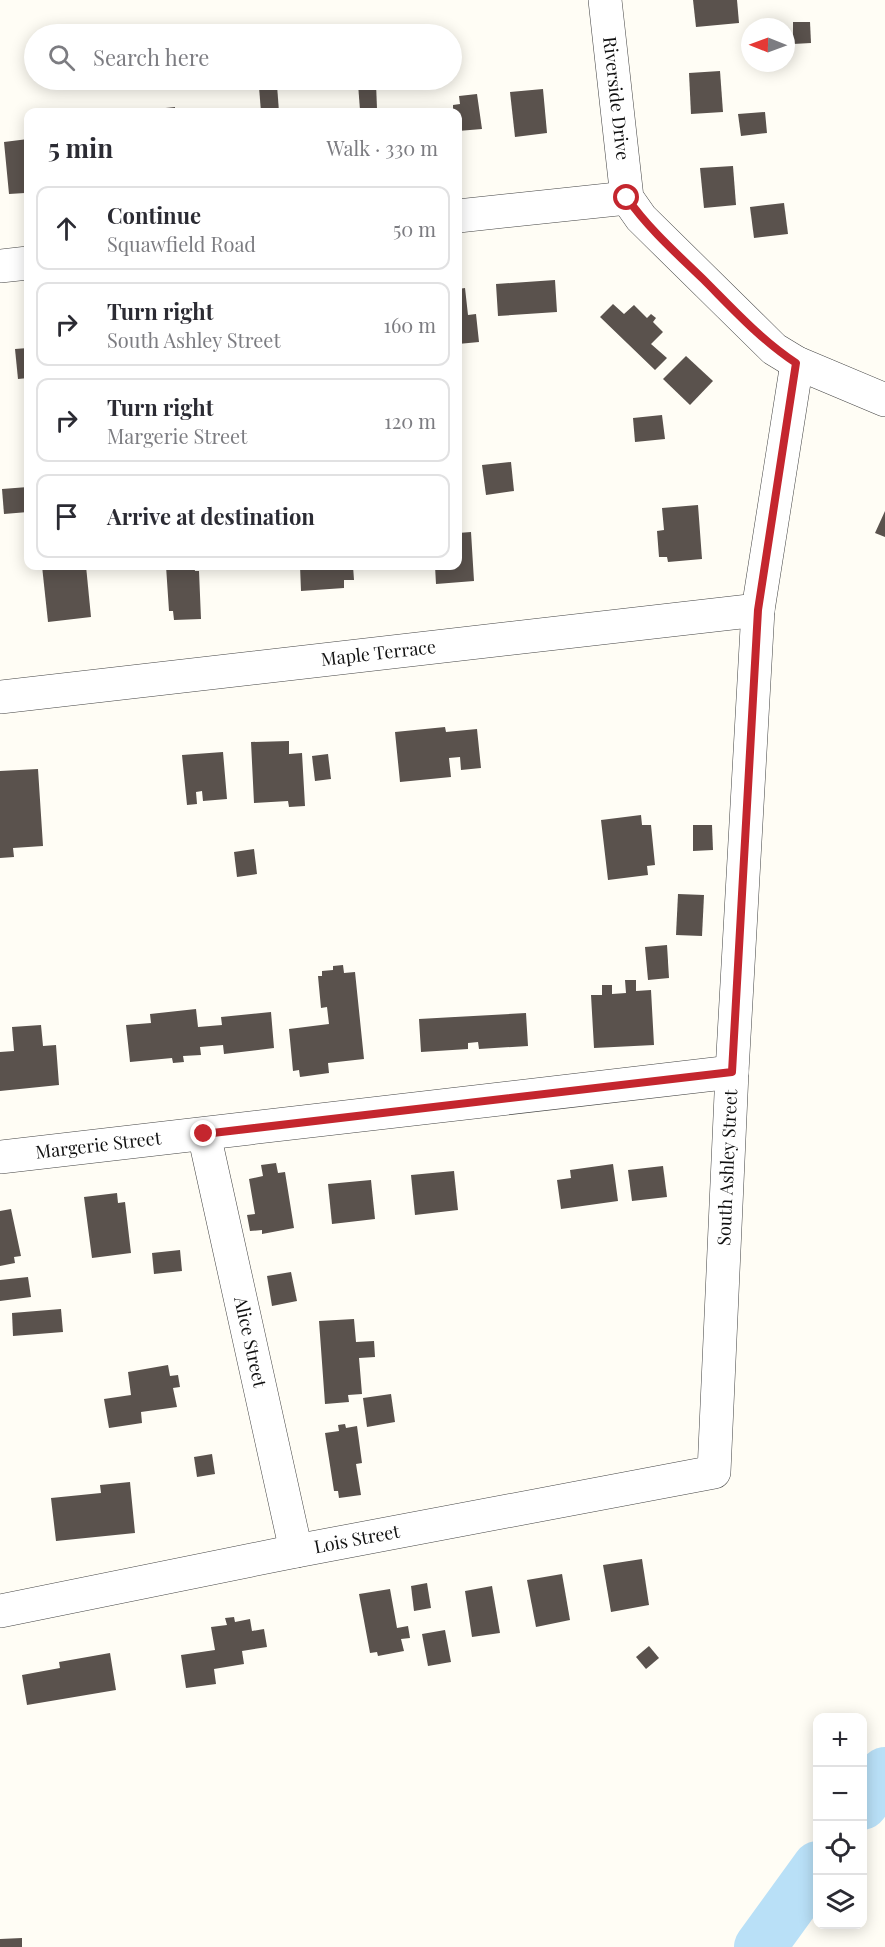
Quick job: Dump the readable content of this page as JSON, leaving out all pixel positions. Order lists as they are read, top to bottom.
{
  "streets": {
    "street": [
      "Riverside Drive",
      "Maple Terrace",
      "Margerie Street",
      "South Ashley Street",
      "Alice Street",
      "Lois Street"
    ]
  },
  "crossings": [
    ["Maple Terrace", "South Ashley Street"],
    ["Margerie Street", "South Ashley Street"],
    ["Margerie Street", "Alice Street"],
    ["South Ashley Street", "Lois Street"],
    ["Alice Street", "Lois Street"]
  ],
  "north": "left",
  "page": {
    "search": "Search here",
    "heading": ["5 min", "Walk · 330 m"],
    "list": [
      ["Continue", "Squawfield Road", "50 m"],
      ["Turn right", "South Ashley Street", "160 m"],
      ["Turn right", "Margerie Street", "120 m"],
      "Arrive at destination"
    ],
    "map_buttons": ["+", "−"]
  }
}
